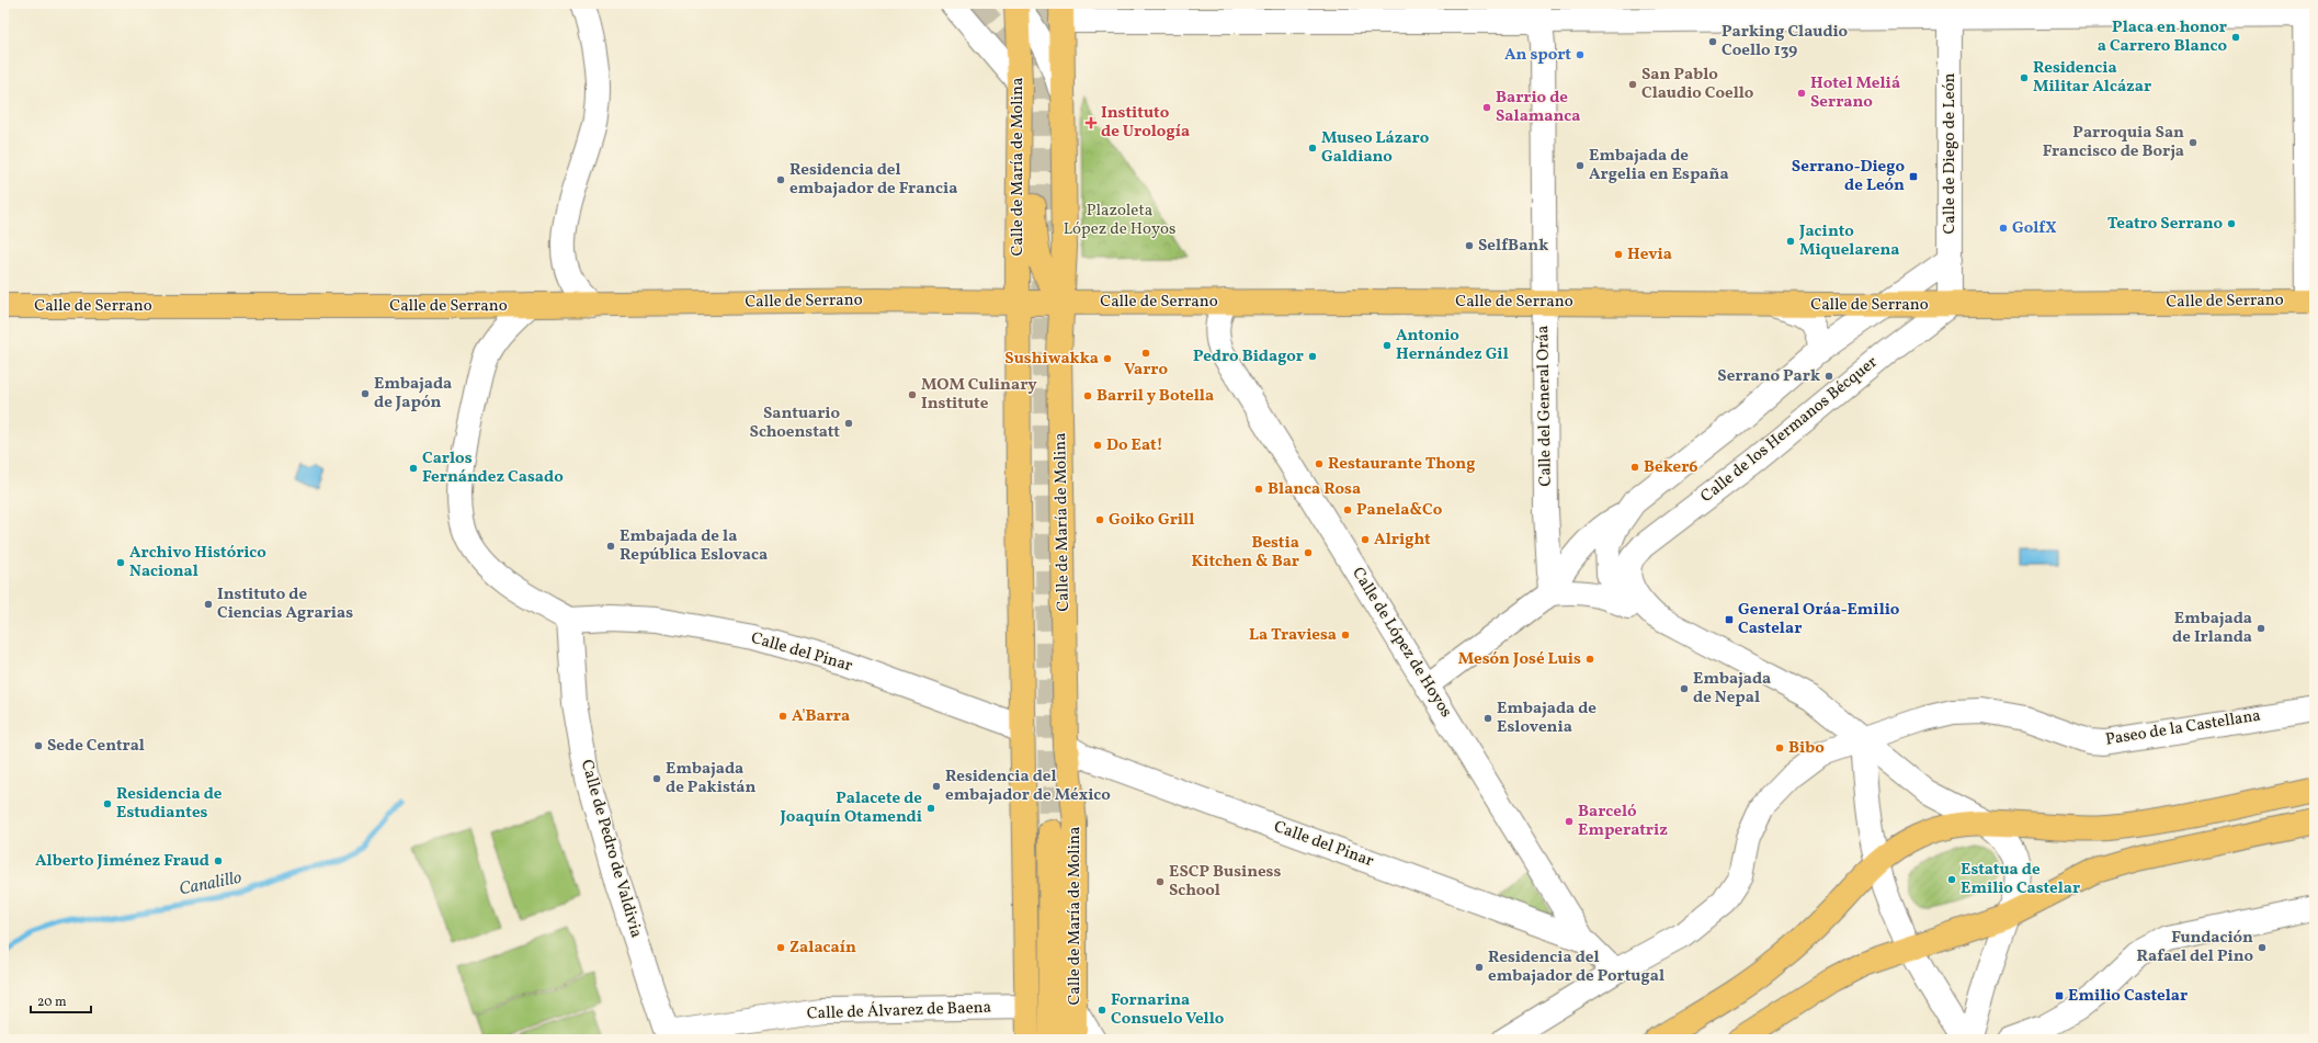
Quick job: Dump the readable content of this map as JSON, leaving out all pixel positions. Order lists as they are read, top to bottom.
{
  "streets": {
    "main road": ["Calle de María de Molina", "Calle de Serrano"],
    "street": [
      "Calle de Diego de León",
      "Calle del General Oráa",
      "Calle de los Hermanos Bécquer",
      "Calle de López de Hoyos",
      "Calle del Pinar",
      "Paseo de la Castellana",
      "Calle de Pedro de Valdivia",
      "Calle de Álvarez de Baena"
    ]
  },
  "crossings": [
    ["Calle de Diego de León", "Calle de Serrano"],
    ["Calle de Diego de León", "Calle de los Hermanos Bécquer"],
    ["Calle de María de Molina", "Calle de Serrano"],
    ["Calle de María de Molina", "Calle del Pinar"],
    ["Calle de María de Molina", "Calle de Álvarez de Baena"],
    ["Calle de Serrano", "Calle del General Oráa"],
    ["Calle de Serrano", "Calle de los Hermanos Bécquer"],
    ["Calle de Serrano", "Calle de López de Hoyos"],
    ["Calle de López de Hoyos", "Calle del Pinar"],
    ["Calle de López de Hoyos", "Paseo de la Castellana"],
    ["Calle del Pinar", "Calle de Pedro de Valdivia"],
    ["Calle de Pedro de Valdivia", "Calle de Álvarez de Baena"]
  ],
  "water": ["Canalillo"],
  "parks": ["Plazoleta López de Hoyos"],
  "places": {
    "other": [
      "Placa en honor a Carrero Blanco",
      "Parking Claudio Coello 139",
      "An sport",
      "Residencia Militar Alcázar",
      "San Pablo Claudio Coello",
      "Hotel Meliá Serrano",
      "Barrio de Salamanca",
      "Parroquia San Francisco de Borja",
      "Museo Lázaro Galdiano",
      "Embajada de Argelia en España",
      "Residencia del embajador de Francia",
      "Teatro Serrano",
      "GolfX",
      "Jacinto Miquelarena",
      "SelfBank",
      "Hevia",
      "Antonio Hernández Gil",
      "Varro",
      "Pedro Bidagor",
      "Sushiwakka",
      "Serrano Park",
      "Embajada de Japón",
      "MOM Culinary Institute",
      "Barril y Botella",
      "Santuario Schoenstatt",
      "Do Eat!",
      "Restaurante Thong",
      "Beker6",
      "Carlos Fernández Casado",
      "Blanca Rosa",
      "Panela&Co",
      "Goiko Grill",
      "Alright",
      "Embajada de la República Eslovaca",
      "Bestia Kitchen & Bar",
      "Archivo Histórico Nacional",
      "Instituto de Ciencias Agrarias",
      "Embajada de Irlanda",
      "La Traviesa",
      "Mesón José Luis",
      "Embajada de Nepal",
      "A'Barra",
      "Embajada de Eslovenia",
      "Sede Central",
      "Bibo",
      "Embajada de Pakistán",
      "Residencia del embajador de México",
      "Residencia de Estudiantes",
      "Palacete de Joaquín Otamendi",
      "Barceló Emperatriz",
      "Alberto Jiménez Fraud",
      "Estatua de Emilio Castelar",
      "ESCP Business School",
      "Zalacaín",
      "Fundación Rafael del Pino",
      "Residencia del embajador de Portugal",
      "Fornarina Consuelo Vello"
    ],
    "health": ["Instituto de Urología"],
    "transit": ["Serrano-Diego de León", "General Oráa-Emilio Castelar", "Emilio Castelar"]
  },
  "scale_bar": "20 m"
}
